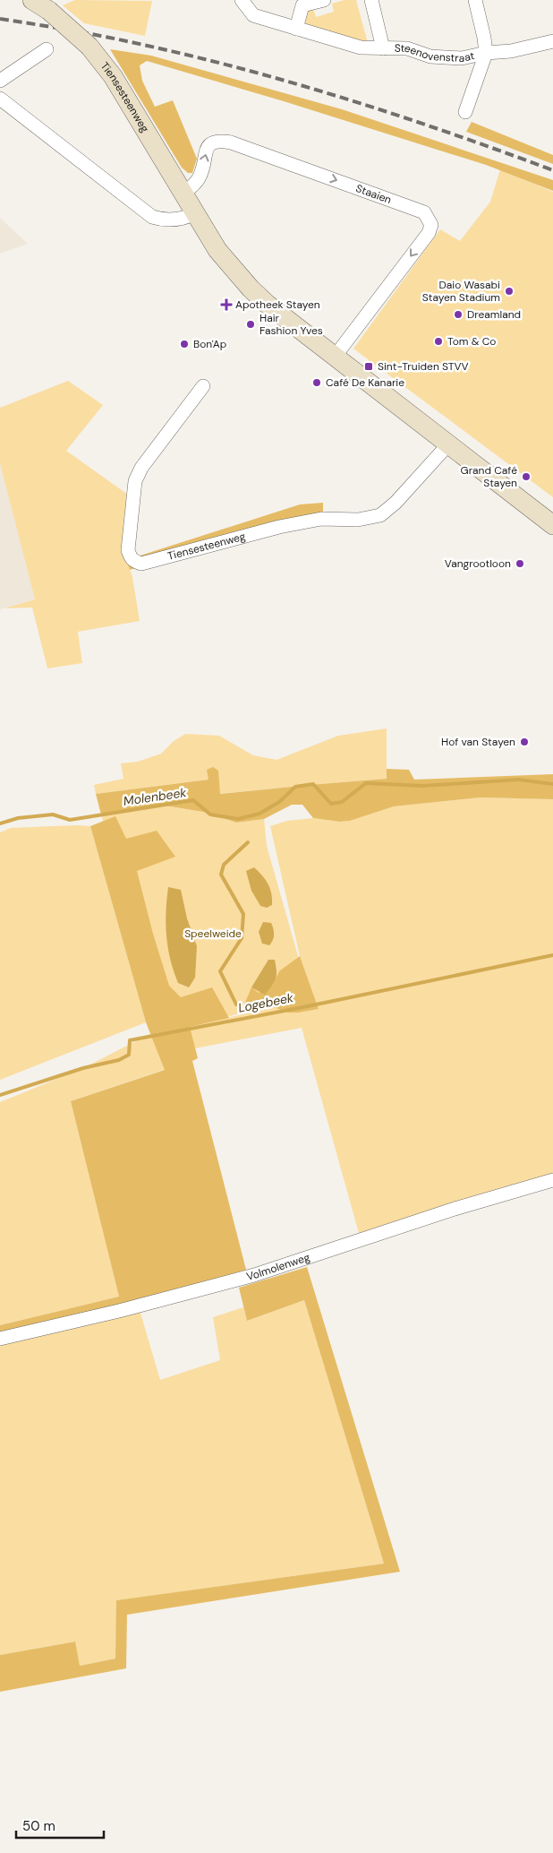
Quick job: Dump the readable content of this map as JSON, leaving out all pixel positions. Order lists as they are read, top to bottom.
{
  "streets": {
    "main road": ["Tiensesteenweg"],
    "street": ["Steenovenstraat", "Staaien", "Volmolenweg"]
  },
  "crossings": [
    ["Tiensesteenweg", "Staaien"]
  ],
  "water": ["Molenbeek", "Logebeek"],
  "parks": ["Speelweide"],
  "places": {
    "other": [
      "Daio Wasabi Stayen Stadium",
      "Dreamland",
      "Hair Fashion Yves",
      "Tom & Co",
      "Bon'Ap",
      "Café De Kanarie",
      "Grand Café Stayen",
      "Vangrootloon",
      "Hof van Stayen"
    ],
    "health": ["Apotheek Stayen"],
    "transit": ["Sint-Truiden STVV"]
  },
  "scale_bar": "50 m"
}
